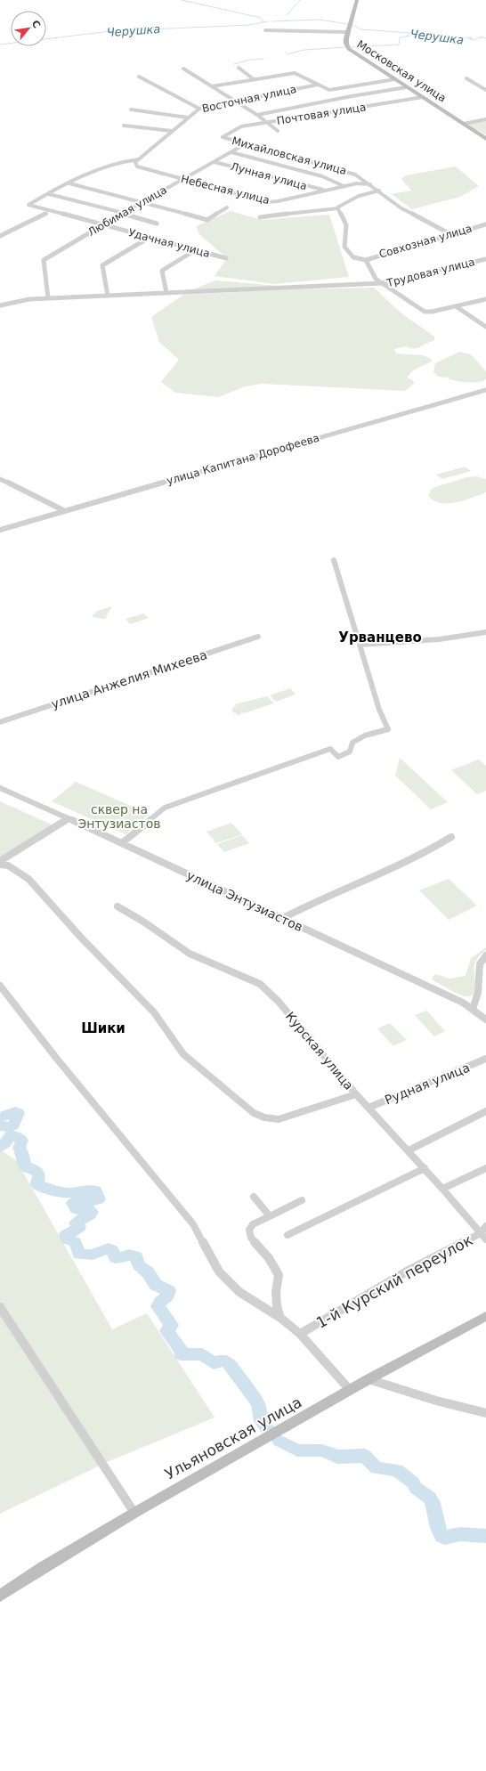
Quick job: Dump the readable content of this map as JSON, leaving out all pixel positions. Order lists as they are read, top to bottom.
{
  "streets": {
    "main road": ["Московская улица", "Ульяновская улица"],
    "street": [
      "Восточная улица",
      "Почтовая улица",
      "Михайловская улица",
      "Лунная улица",
      "Небесная улица",
      "Любимая улица",
      "Совхозная улица",
      "Удачная улица",
      "Трудовая улица",
      "улица Капитана Дорофеева",
      "улица Анжелия Михеева",
      "улица Энтузиастов",
      "Курская улица",
      "Рудная улица",
      "1-й Курский переулок"
    ]
  },
  "crossings": [
    ["Московская улица", "Почтовая улица"],
    ["Восточная улица", "Небесная улица"],
    ["Почтовая улица", "Михайловская улица"],
    ["Михайловская улица", "Небесная улица"],
    ["Михайловская улица", "Любимая улица"],
    ["Михайловская улица", "Совхозная улица"],
    ["Лунная улица", "Небесная улица"],
    ["Лунная улица", "Любимая улица"],
    ["Небесная улица", "Любимая улица"],
    ["Любимая улица", "Удачная улица"],
    ["Курская улица", "Рудная улица"],
    ["Курская улица", "1-й Курский переулок"]
  ],
  "districts": ["Урванцево", "Шики"],
  "water": ["Черушка"],
  "parks": ["сквер на Энтузиастов"],
  "north": "top right"
}
